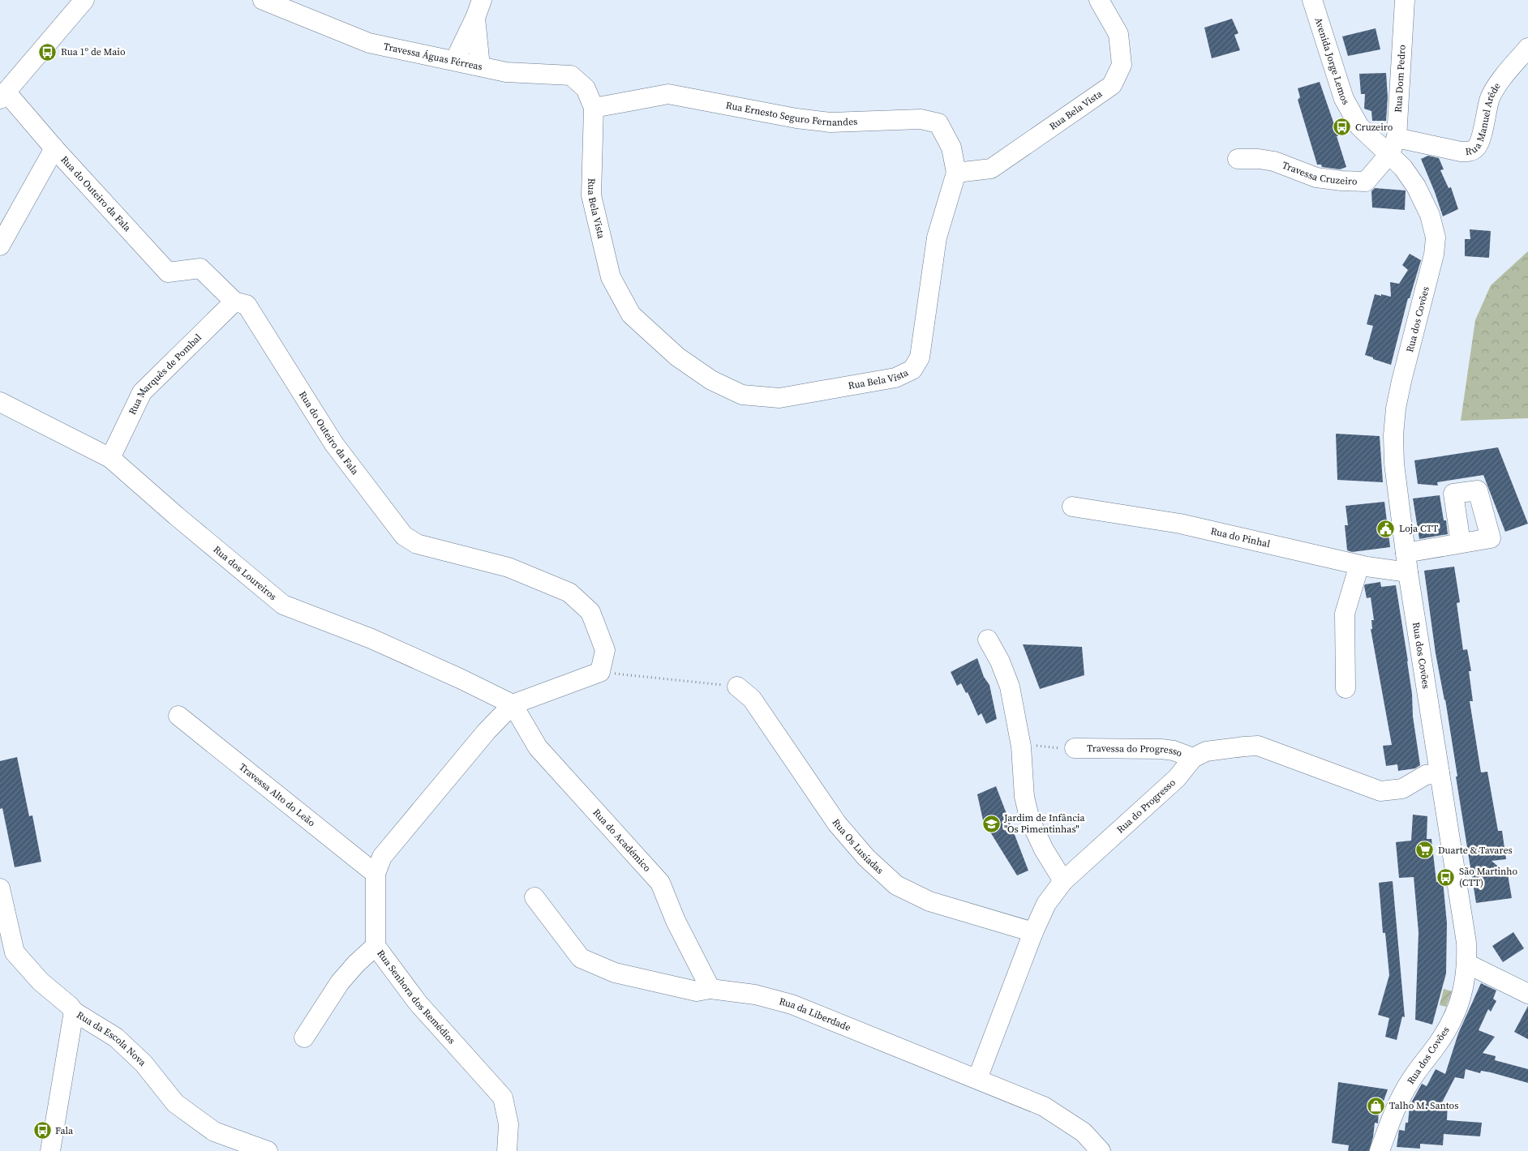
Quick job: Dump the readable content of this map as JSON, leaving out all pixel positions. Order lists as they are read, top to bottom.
{
  "streets": {
    "street": [
      "Travessa Águas Férreas",
      "Avenida Jorge Lemos",
      "Rua Dom Pedro",
      "Rua Bela Vista",
      "Rua Ernesto Seguro Fernandes",
      "Rua Manuel Arêde",
      "Travessa Cruzeiro",
      "Rua do Outeiro da Fala",
      "Rua dos Covões",
      "Rua Marquês de Pombal",
      "Rua do Pinhal",
      "Rua dos Loureiros",
      "Travessa do Progresso",
      "Travessa Alto do Leão",
      "Rua do Progresso",
      "Rua do Académico",
      "Rua Os Lusíadas",
      "Rua Senhora dos Remédios",
      "Rua da Liberdade",
      "Rua da Escola Nova"
    ]
  },
  "crossings": [
    ["Travessa Águas Férreas", "Rua Bela Vista"],
    ["Travessa Águas Férreas", "Rua Ernesto Seguro Fernandes"],
    ["Avenida Jorge Lemos", "Rua Dom Pedro"],
    ["Avenida Jorge Lemos", "Rua Manuel Arêde"],
    ["Avenida Jorge Lemos", "Travessa Cruzeiro"],
    ["Avenida Jorge Lemos", "Rua dos Covões"],
    ["Rua Dom Pedro", "Rua Manuel Arêde"],
    ["Rua Dom Pedro", "Travessa Cruzeiro"],
    ["Rua Dom Pedro", "Rua dos Covões"],
    ["Rua Bela Vista", "Rua Ernesto Seguro Fernandes"],
    ["Rua Manuel Arêde", "Travessa Cruzeiro"],
    ["Rua Manuel Arêde", "Rua dos Covões"],
    ["Travessa Cruzeiro", "Rua dos Covões"],
    ["Rua do Outeiro da Fala", "Rua Marquês de Pombal"],
    ["Rua dos Covões", "Rua do Pinhal"],
    ["Rua Marquês de Pombal", "Rua dos Loureiros"],
    ["Rua dos Loureiros", "Rua do Académico"],
    ["Rua dos Loureiros", "Rua Senhora dos Remédios"],
    ["Travessa do Progresso", "Rua do Progresso"],
    ["Travessa Alto do Leão", "Rua Senhora dos Remédios"],
    ["Rua do Progresso", "Rua Os Lusíadas"],
    ["Rua do Progresso", "Rua da Liberdade"],
    ["Rua do Académico", "Rua Senhora dos Remédios"],
    ["Rua do Académico", "Rua da Liberdade"]
  ],
  "places": {
    "bus stop": [
      "Rua 1º de Maio",
      "Cruzeiro",
      "São Martinho (CTT)",
      "Fala"
    ],
    "public building": ["Loja CTT"],
    "school or university": ["Jardim de Infância \"Os Pimentinhas\""],
    "supermarket": ["Duarte & Tavares"],
    "shop": ["Talho M. Santos"]
  }
}
